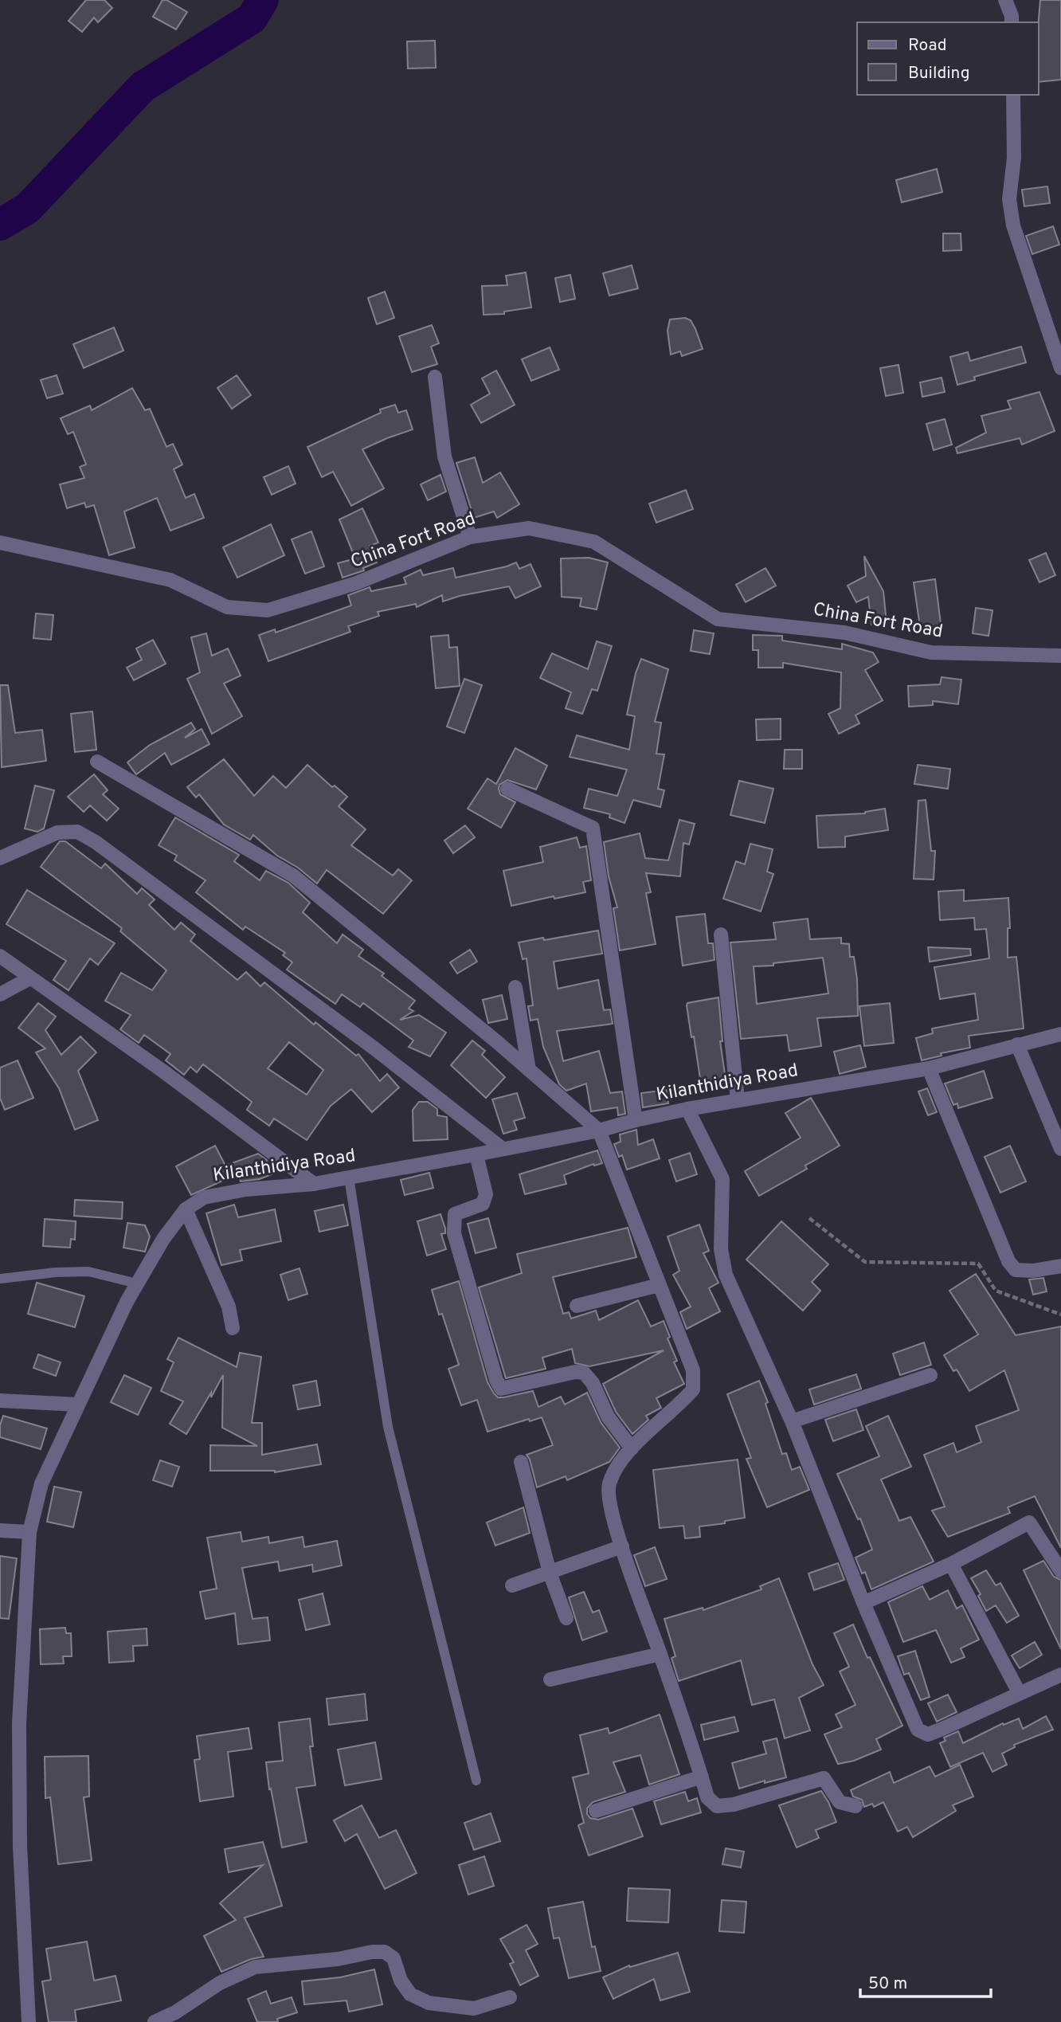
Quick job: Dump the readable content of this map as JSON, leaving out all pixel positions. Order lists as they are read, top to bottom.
{
  "streets": {
    "street": ["China Fort Road", "Kilanthidiya Road"]
  },
  "legend": ["Road", "Building"],
  "scale_bar": "50 m"
}
